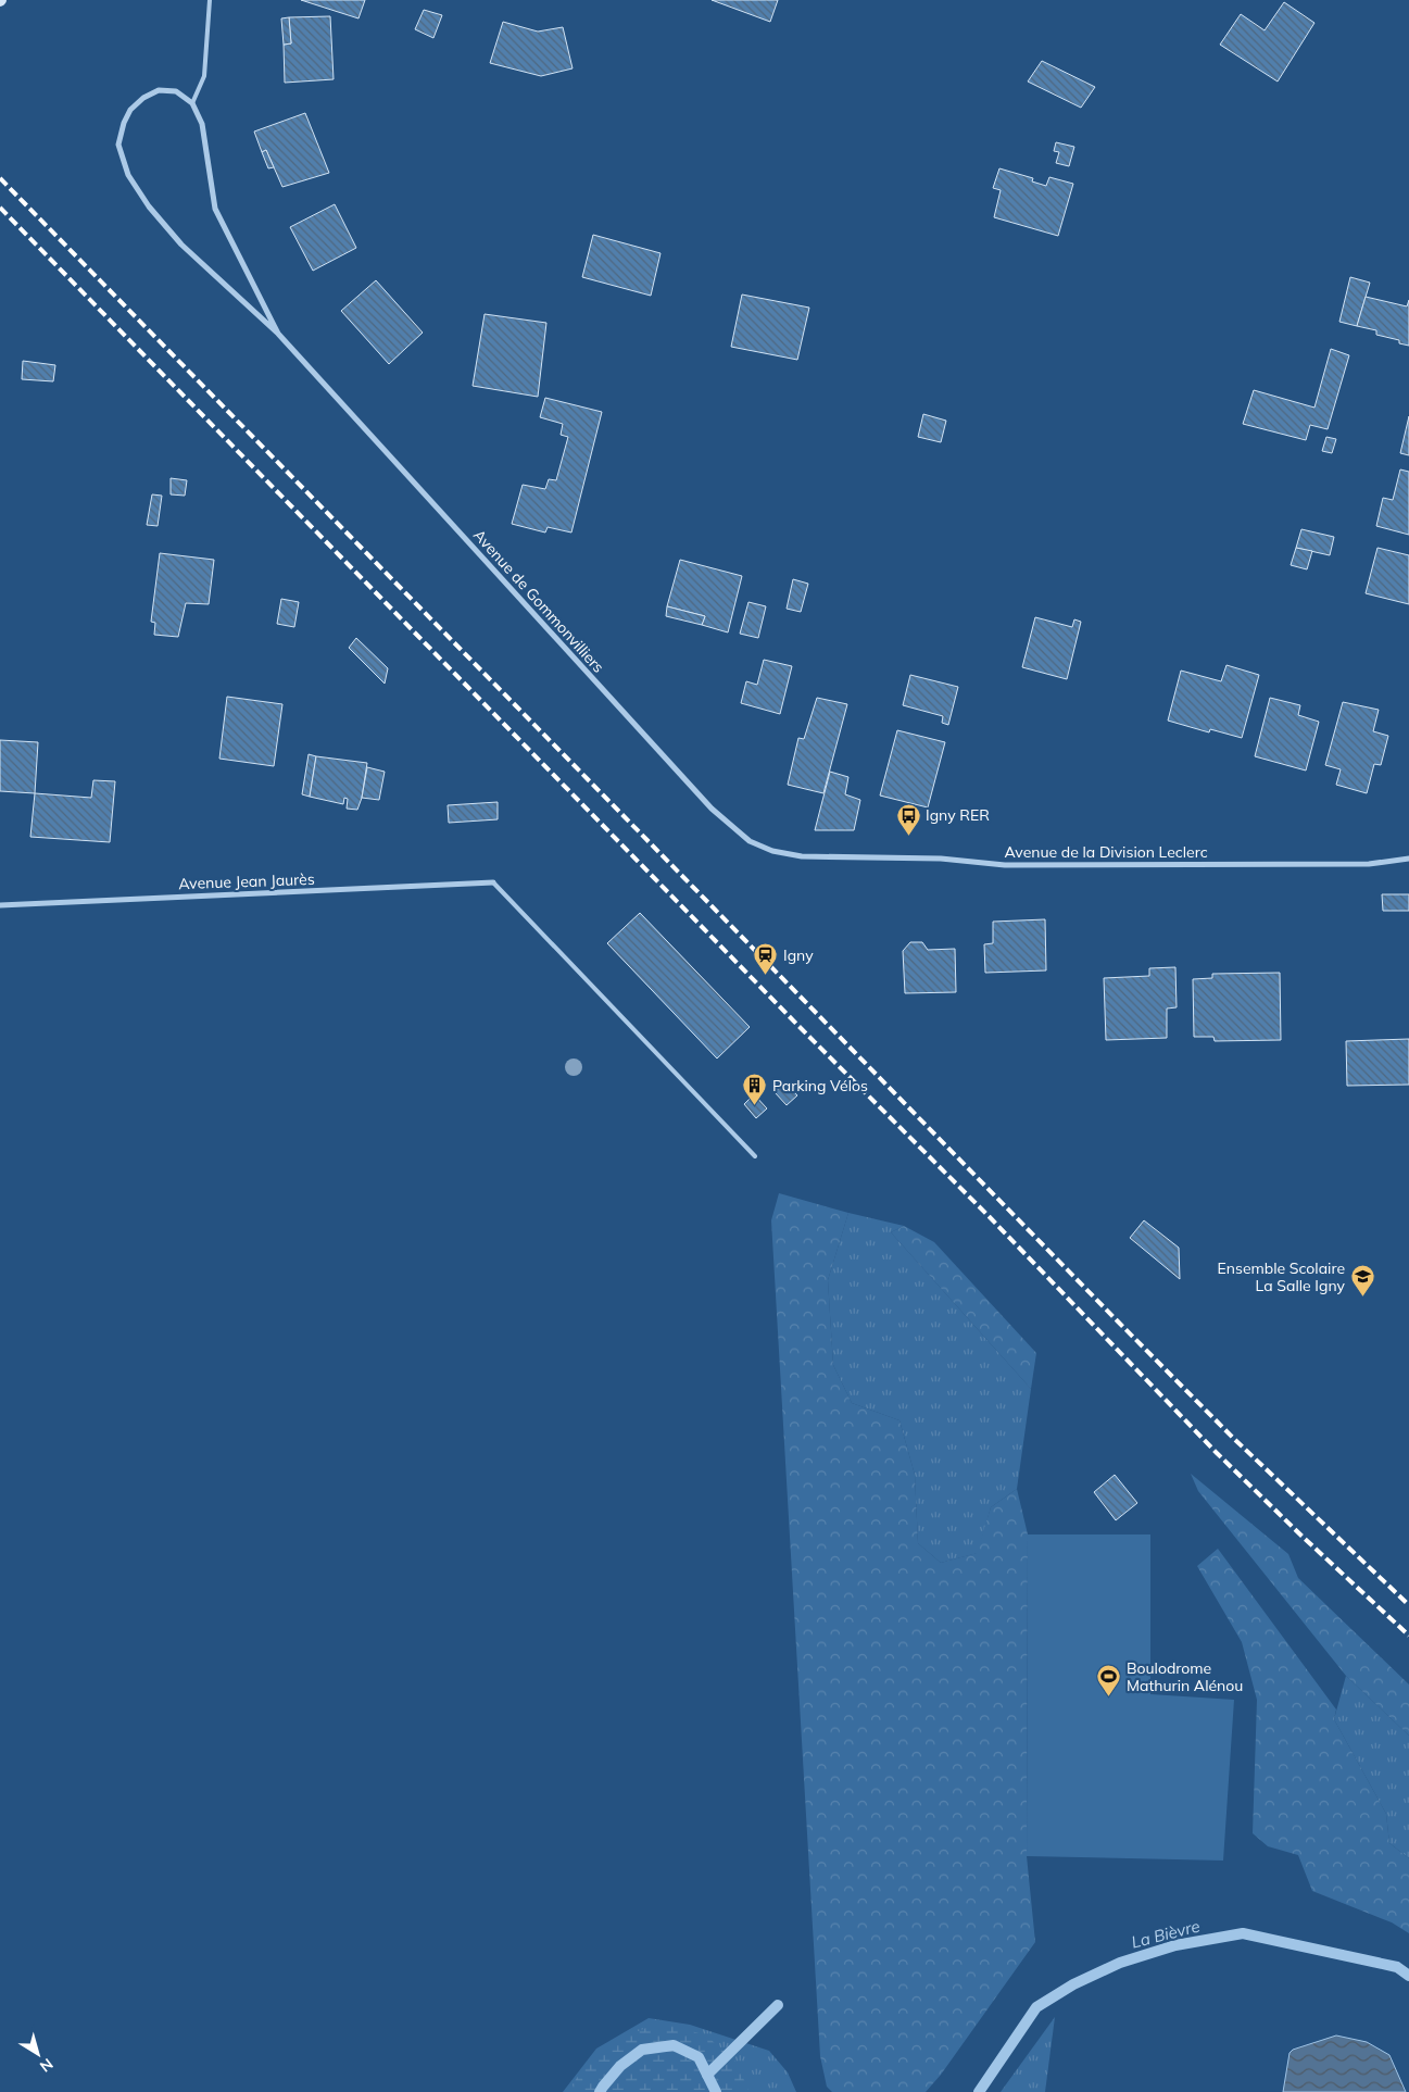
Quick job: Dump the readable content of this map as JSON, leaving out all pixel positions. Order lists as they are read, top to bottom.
{
  "streets": {
    "street": ["Avenue de Gommonvilliers", "Avenue de la Division Leclerc", "Avenue Jean Jaurès"]
  },
  "crossings": [
    ["Avenue de Gommonvilliers", "Avenue de la Division Leclerc"]
  ],
  "water": ["La Bièvre"],
  "places": {
    "bus stop": ["Igny RER"],
    "station": ["Igny"],
    "building": ["Parking Vélos"],
    "school or university": ["Ensemble Scolaire La Salle Igny"],
    "sports": ["Boulodrome Mathurin Alénou"]
  },
  "north": "bottom right"
}
